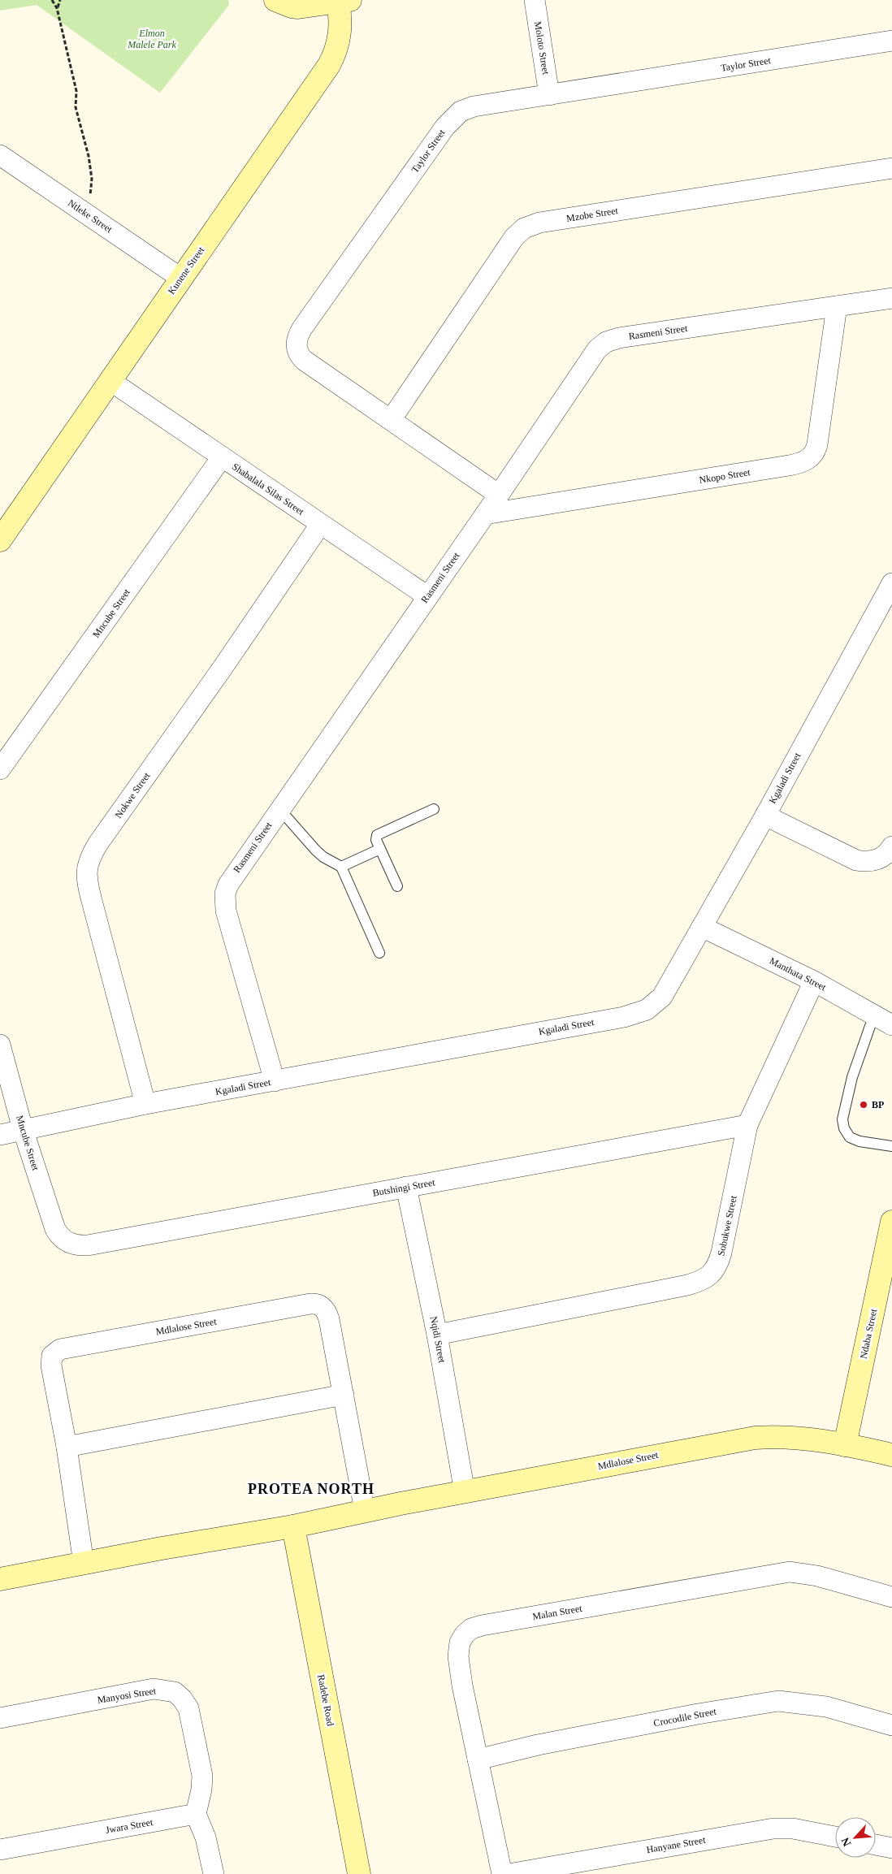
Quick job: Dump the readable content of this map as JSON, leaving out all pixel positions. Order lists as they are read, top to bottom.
{
  "streets": {
    "street": [
      "Moloto Street",
      "Taylor Street",
      "Mzobe Street",
      "Ntleke Street",
      "Kunene Street",
      "Rasmeni Street",
      "Nkopo Street",
      "Shabalala Silas Street",
      "Mncube Street",
      "Kgaladi Street",
      "Nokwe Street",
      "Manthata Street",
      "Butshingi Street",
      "Sobukwe Street",
      "Mdlalose Street",
      "Ndaba Street",
      "Nqidi Street",
      "Malan Street",
      "Manyosi Street",
      "Radebe Road",
      "Crocodile Street",
      "Jwara Street",
      "Hanyane Street"
    ]
  },
  "crossings": [
    ["Moloto Street", "Taylor Street"],
    ["Taylor Street", "Mzobe Street"],
    ["Taylor Street", "Rasmeni Street"],
    ["Ntleke Street", "Kunene Street"],
    ["Kunene Street", "Shabalala Silas Street"],
    ["Rasmeni Street", "Nkopo Street"],
    ["Rasmeni Street", "Shabalala Silas Street"],
    ["Rasmeni Street", "Kgaladi Street"],
    ["Shabalala Silas Street", "Mncube Street"],
    ["Shabalala Silas Street", "Nokwe Street"],
    ["Mncube Street", "Kgaladi Street"],
    ["Mncube Street", "Butshingi Street"],
    ["Kgaladi Street", "Nokwe Street"],
    ["Kgaladi Street", "Manthata Street"],
    ["Manthata Street", "Sobukwe Street"],
    ["Butshingi Street", "Sobukwe Street"],
    ["Butshingi Street", "Nqidi Street"],
    ["Sobukwe Street", "Nqidi Street"],
    ["Mdlalose Street", "Ndaba Street"],
    ["Mdlalose Street", "Nqidi Street"],
    ["Mdlalose Street", "Radebe Road"],
    ["Malan Street", "Crocodile Street"],
    ["Manyosi Street", "Jwara Street"]
  ],
  "districts": ["PROTEA NORTH"],
  "parks": ["Elmon Malele Park"],
  "places": ["BP"],
  "north": "bottom left"
}
